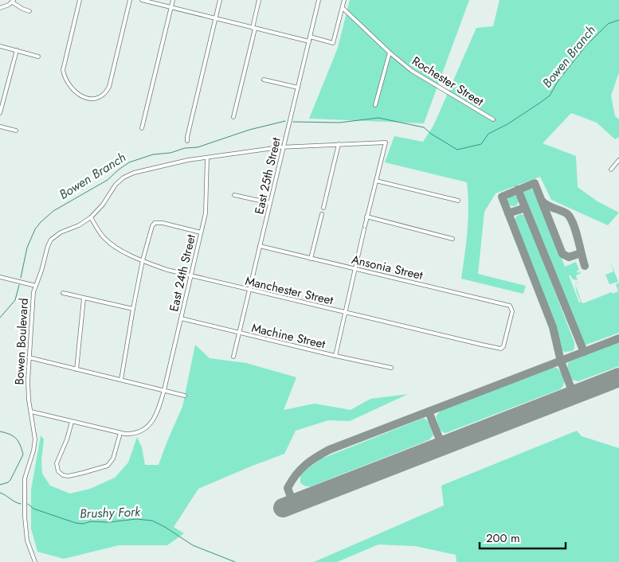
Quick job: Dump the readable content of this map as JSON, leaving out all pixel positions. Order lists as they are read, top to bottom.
{
  "streets": {
    "street": [
      "Rochester Street",
      "East 25th Street",
      "Ansonia Street",
      "East 24th Street",
      "Manchester Street",
      "Machine Street",
      "Bowen Boulevard"
    ]
  },
  "crossings": [
    ["East 25th Street", "Ansonia Street"],
    ["East 25th Street", "Manchester Street"],
    ["East 25th Street", "Machine Street"],
    ["East 25th Street", "Bowen Boulevard"],
    ["Ansonia Street", "Manchester Street"],
    ["East 24th Street", "Manchester Street"],
    ["East 24th Street", "Machine Street"],
    ["East 24th Street", "Bowen Boulevard"],
    ["Manchester Street", "Bowen Boulevard"]
  ],
  "water": ["Bowen Branch", "Brushy Fork"],
  "scale_bar": "200 m"
}
